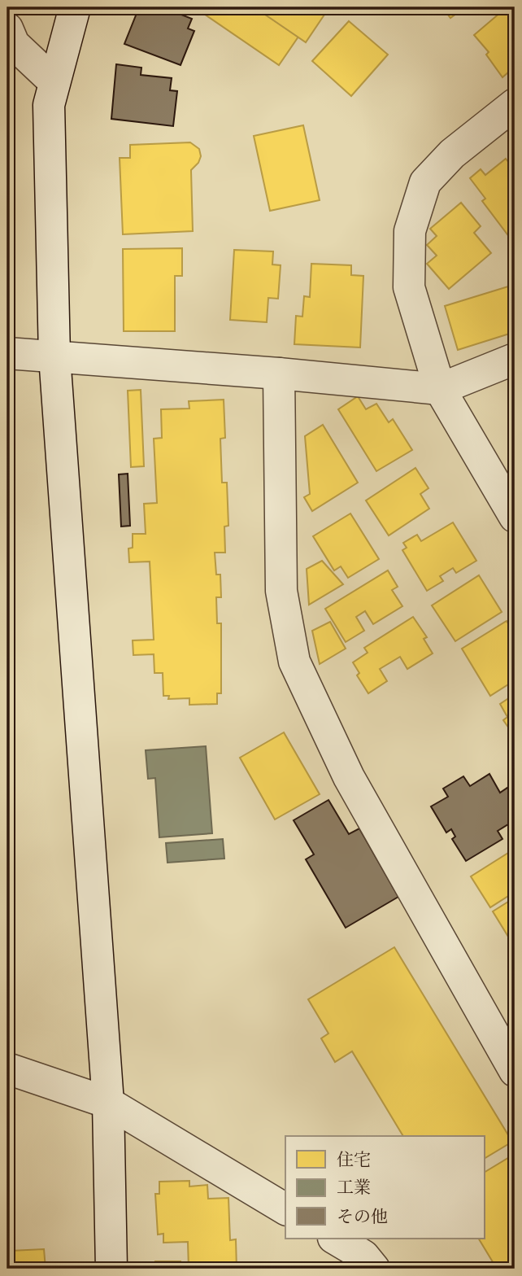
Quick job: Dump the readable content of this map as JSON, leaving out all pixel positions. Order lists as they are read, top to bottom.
{
  "legend": ["住宅", "工業", "その他"]
}
